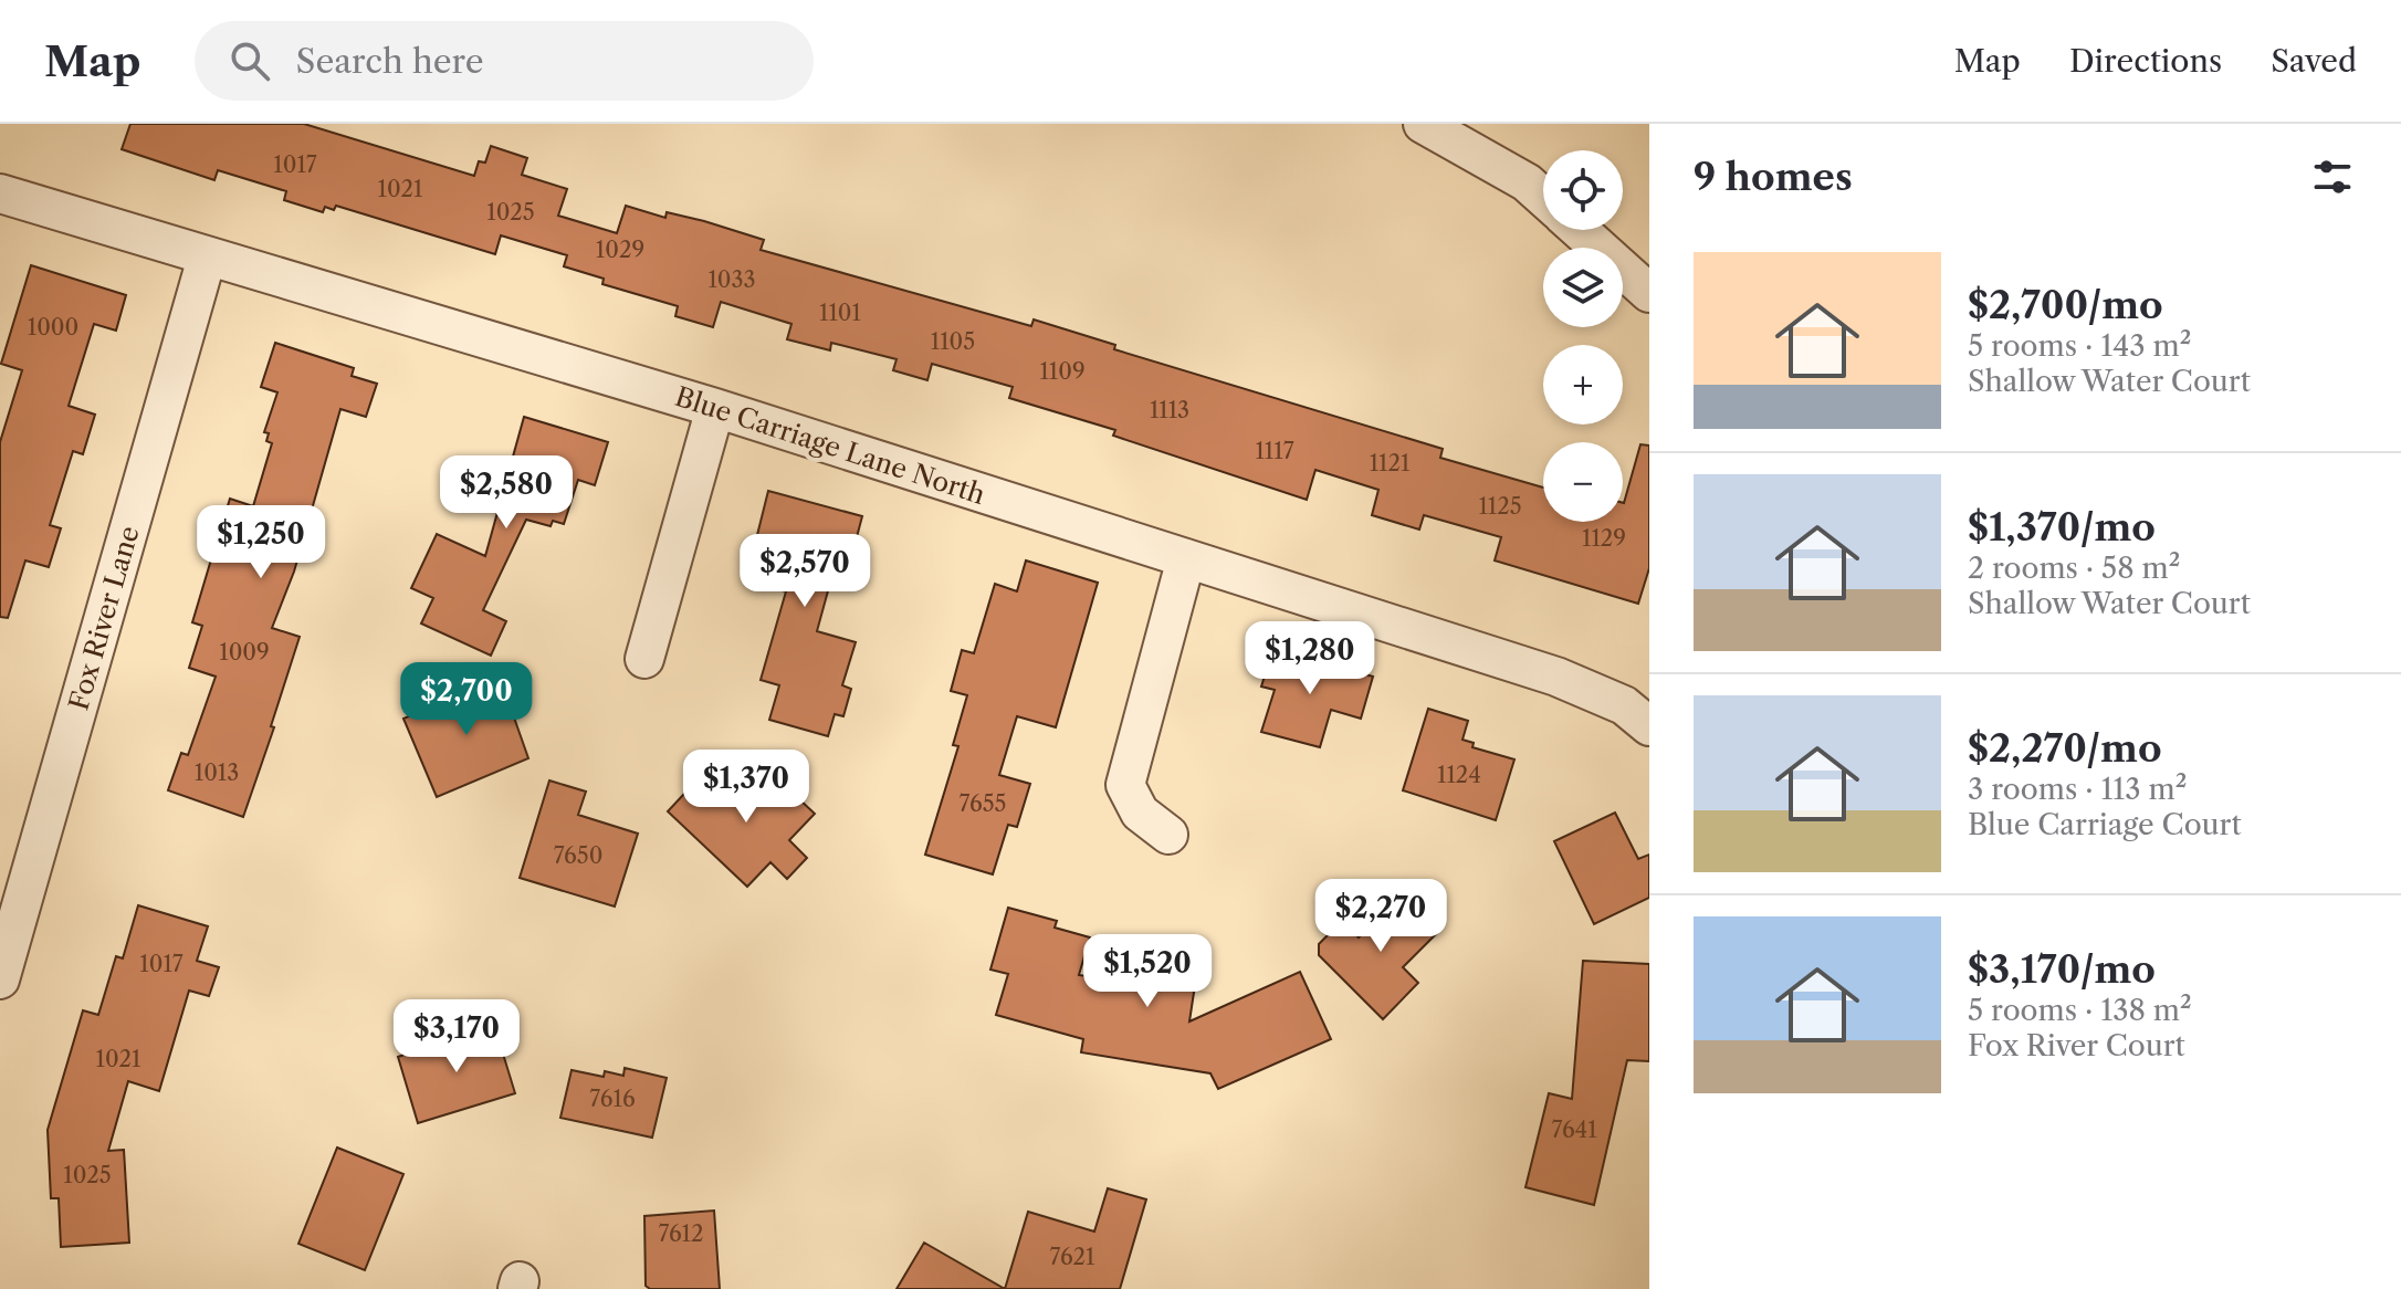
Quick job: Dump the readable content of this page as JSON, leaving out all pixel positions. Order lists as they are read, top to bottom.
{
  "streets": {
    "street": ["Blue Carriage Lane North", "Fox River Lane"]
  },
  "crossings": [
    ["Blue Carriage Lane North", "Fox River Lane"]
  ],
  "house_numbers": [
    "1017",
    "1021",
    "1025",
    "1029",
    "1033",
    "1101",
    "1000",
    "1105",
    "1109",
    "1113",
    "1117",
    "1121",
    "1125",
    "1129",
    "1009",
    "1013",
    "1124",
    "7655",
    "7650",
    "1017",
    "1021",
    "7616",
    "7641",
    "1025",
    "7612",
    "7621"
  ],
  "page": {
    "header": "Map",
    "search": "Search here",
    "nav": ["Map", "Directions", "Saved"],
    "heading": "9 homes",
    "map_buttons": ["+", "−"],
    "list": [
      {
        "name": "$2,700/mo",
        "note": "5 rooms · 143 m² · Shallow Water Court"
      },
      {
        "name": "$1,370/mo",
        "note": "2 rooms · 58 m² · Shallow Water Court"
      },
      {
        "name": "$2,270/mo",
        "note": "3 rooms · 113 m² · Blue Carriage Court"
      },
      {
        "name": "$3,170/mo",
        "note": "5 rooms · 138 m² · Fox River Court"
      }
    ],
    "price": [
      "$2,580",
      "$1,250",
      "$2,570",
      "$1,280",
      "$2,700",
      "$1,370",
      "$2,270",
      "$1,520",
      "$3,170"
    ]
  }
}
